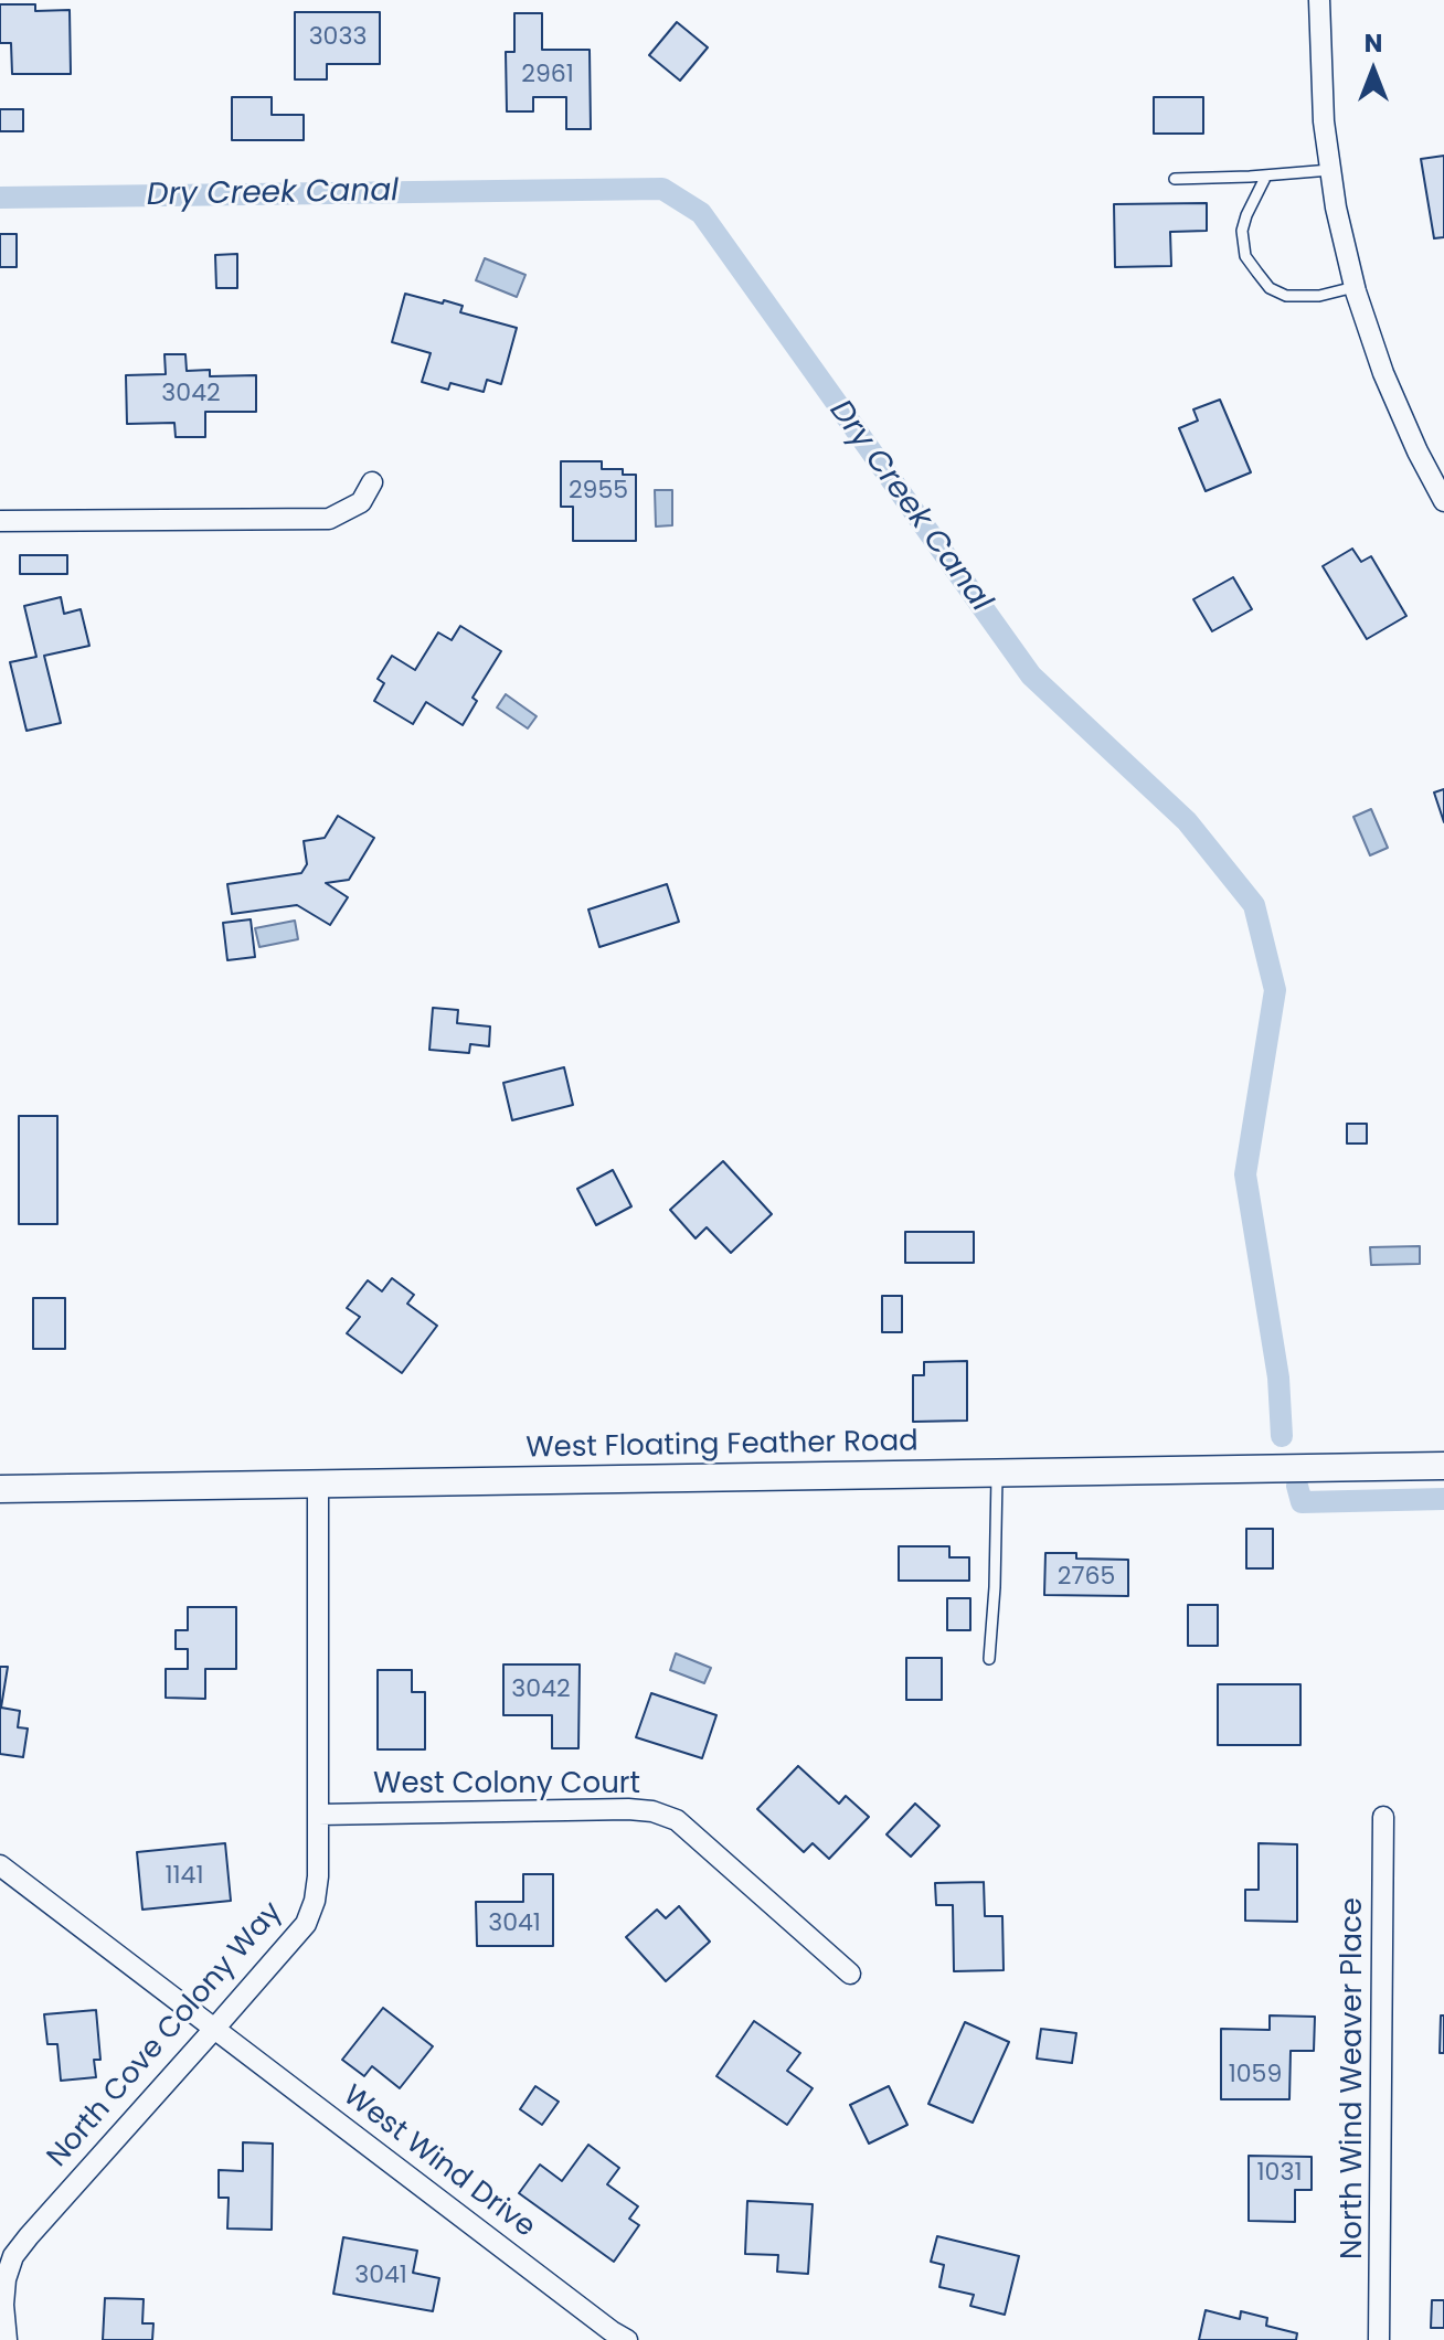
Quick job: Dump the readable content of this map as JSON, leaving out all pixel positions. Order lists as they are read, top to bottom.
{
  "streets": {
    "main road": ["West Floating Feather Road"],
    "street": [
      "West Colony Court",
      "North Cove Colony Way",
      "North Wind Weaver Place",
      "West Wind Drive"
    ]
  },
  "crossings": [
    ["West Floating Feather Road", "North Cove Colony Way"],
    ["West Colony Court", "North Cove Colony Way"],
    ["North Cove Colony Way", "West Wind Drive"]
  ],
  "water": ["Dry Creek Canal"],
  "house_numbers": [
    "3033",
    "2961",
    "3042",
    "2955",
    "2765",
    "3042",
    "1141",
    "3041",
    "1059",
    "1031",
    "3041"
  ],
  "north": "top"
}
